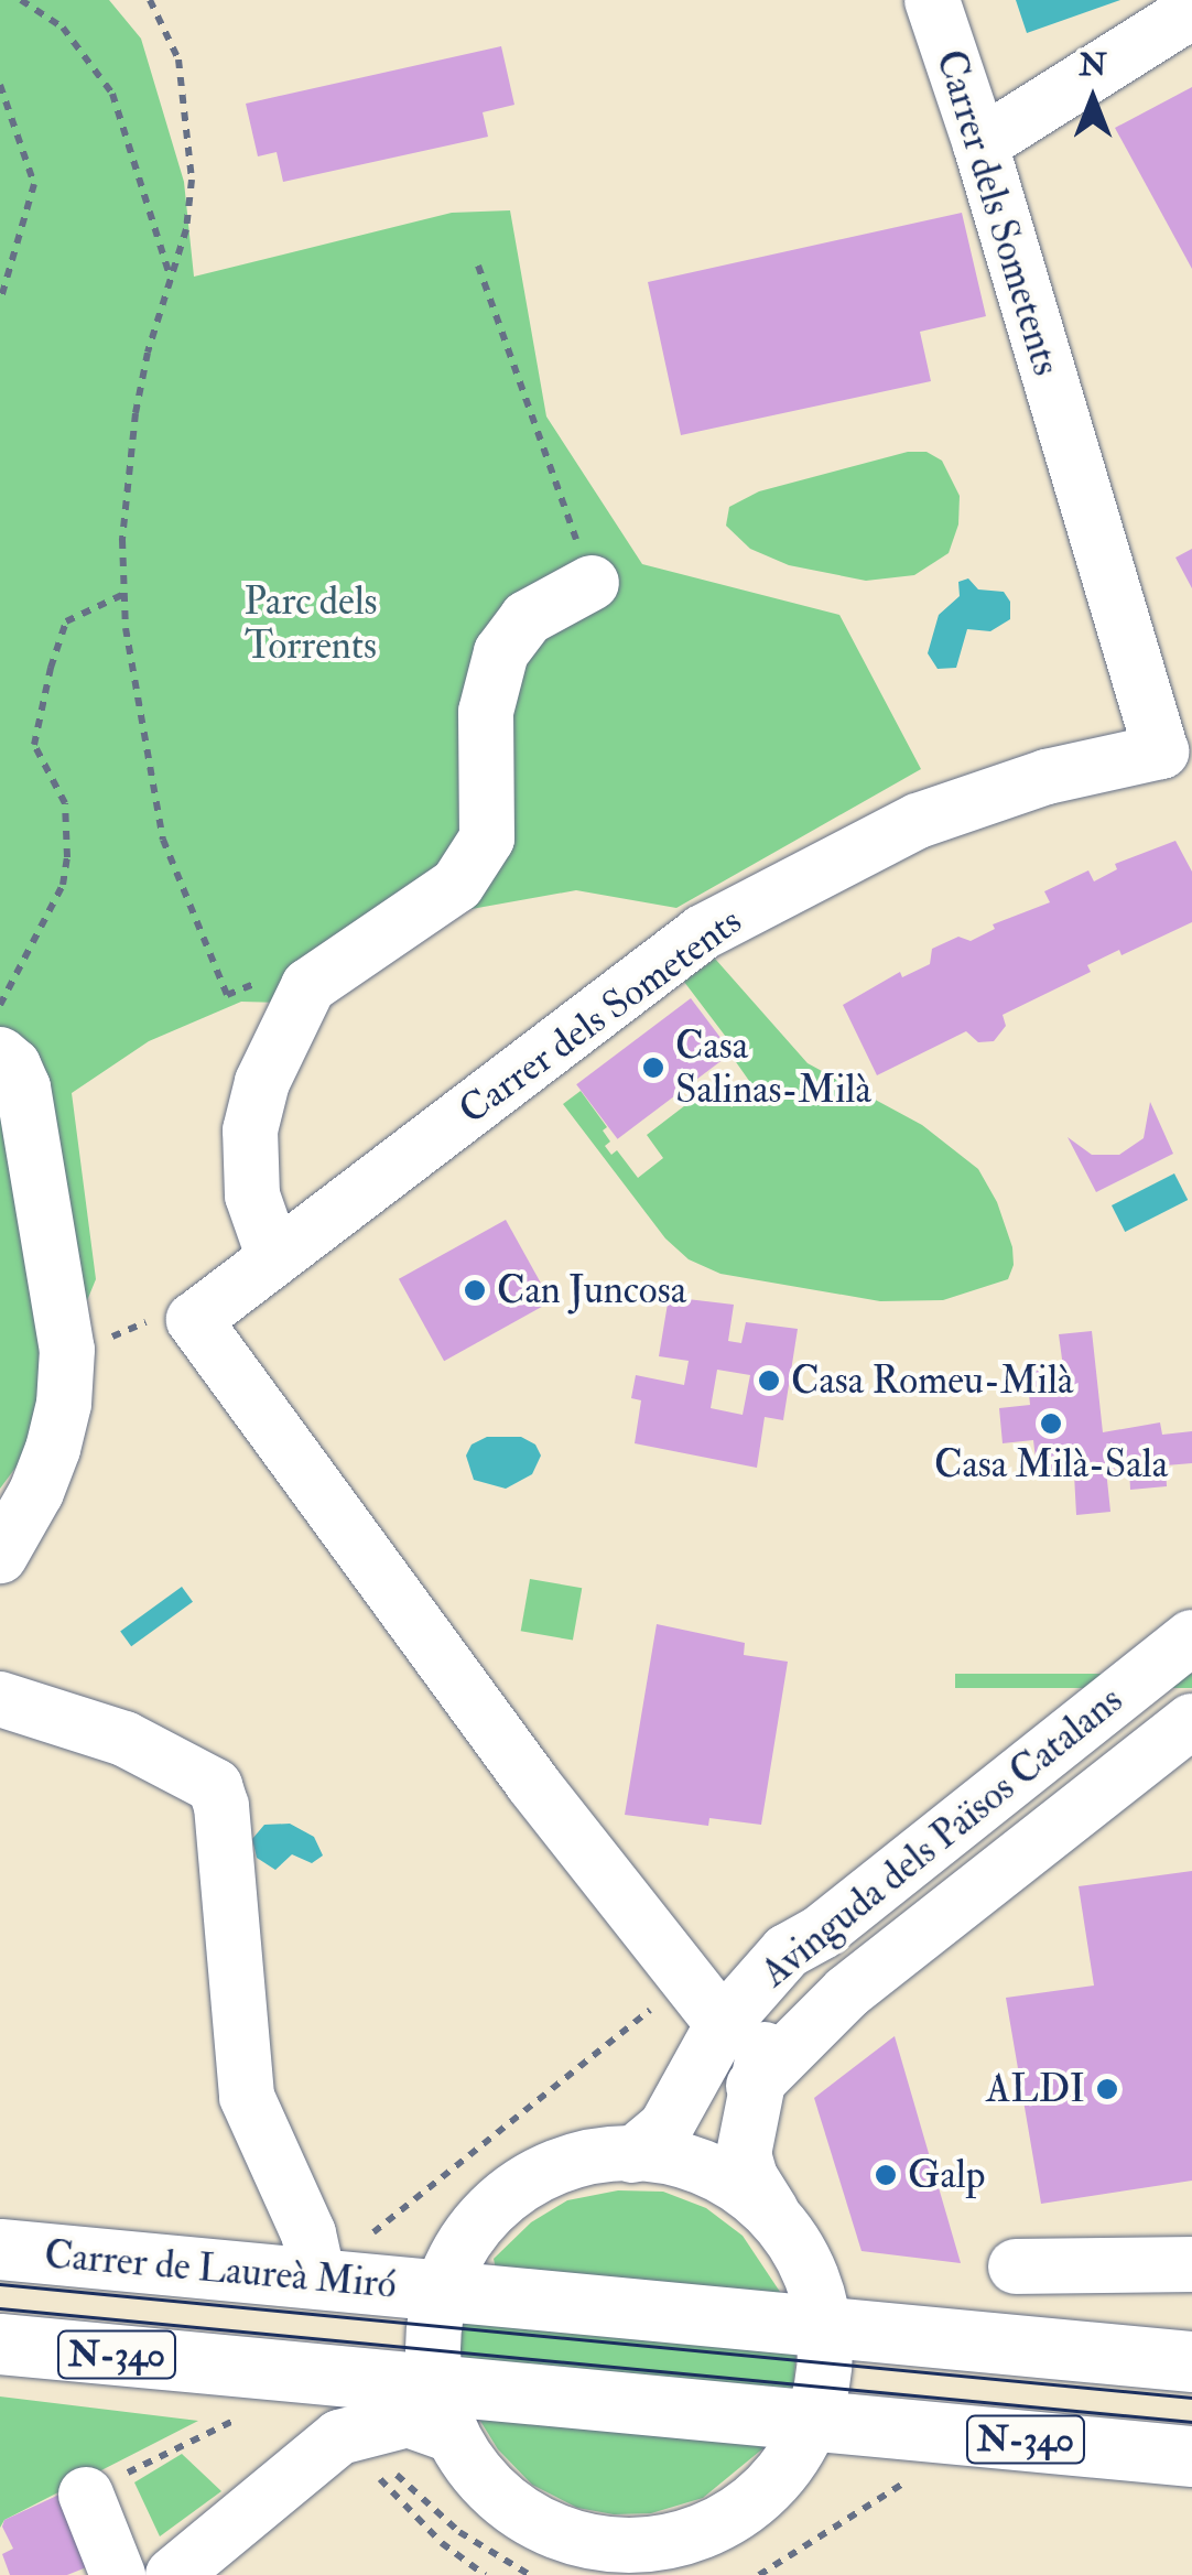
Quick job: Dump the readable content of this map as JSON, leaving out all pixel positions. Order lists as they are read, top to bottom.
{
  "streets": {
    "main road": ["Carrer de Laureà Miró", "N-340"],
    "street": ["Carrer dels Sometents", "Avinguda dels Països Catalans"]
  },
  "crossings": [
    ["Avinguda dels Països Catalans", "Carrer de Laureà Miró"],
    ["Carrer de Laureà Miró", "N-340"]
  ],
  "parks": ["Parc dels Torrents"],
  "places": [
    "Casa Salinas-Milà",
    "Can Juncosa",
    "Casa Romeu-Milà",
    "Casa Milà-Sala",
    "ALDI",
    "Galp"
  ],
  "north": "top"
}
